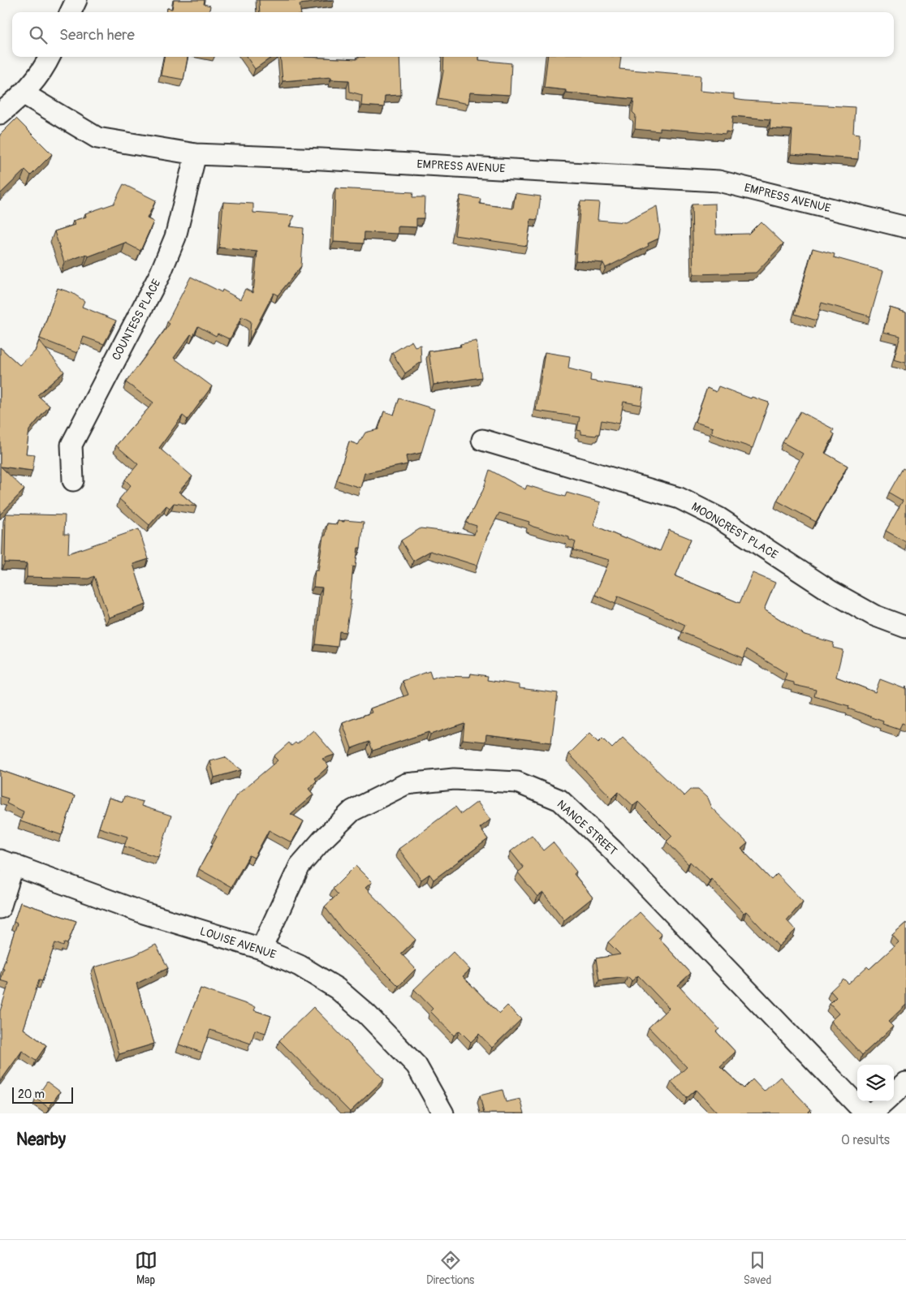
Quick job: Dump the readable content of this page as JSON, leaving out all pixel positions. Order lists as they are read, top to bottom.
{
  "streets": {
    "street": [
      "EMPRESS AVENUE",
      "COUNTESS PLACE",
      "MOONCREST PLACE",
      "NANCE STREET",
      "LOUISE AVENUE"
    ]
  },
  "crossings": [
    ["EMPRESS AVENUE", "COUNTESS PLACE"],
    ["NANCE STREET", "LOUISE AVENUE"]
  ],
  "scale_bar": "20 m",
  "page": {
    "search": "Search here",
    "scale": "20 m",
    "heading": ["Nearby", "0 results"],
    "nav": ["Map", "Directions", "Saved"]
  }
}
